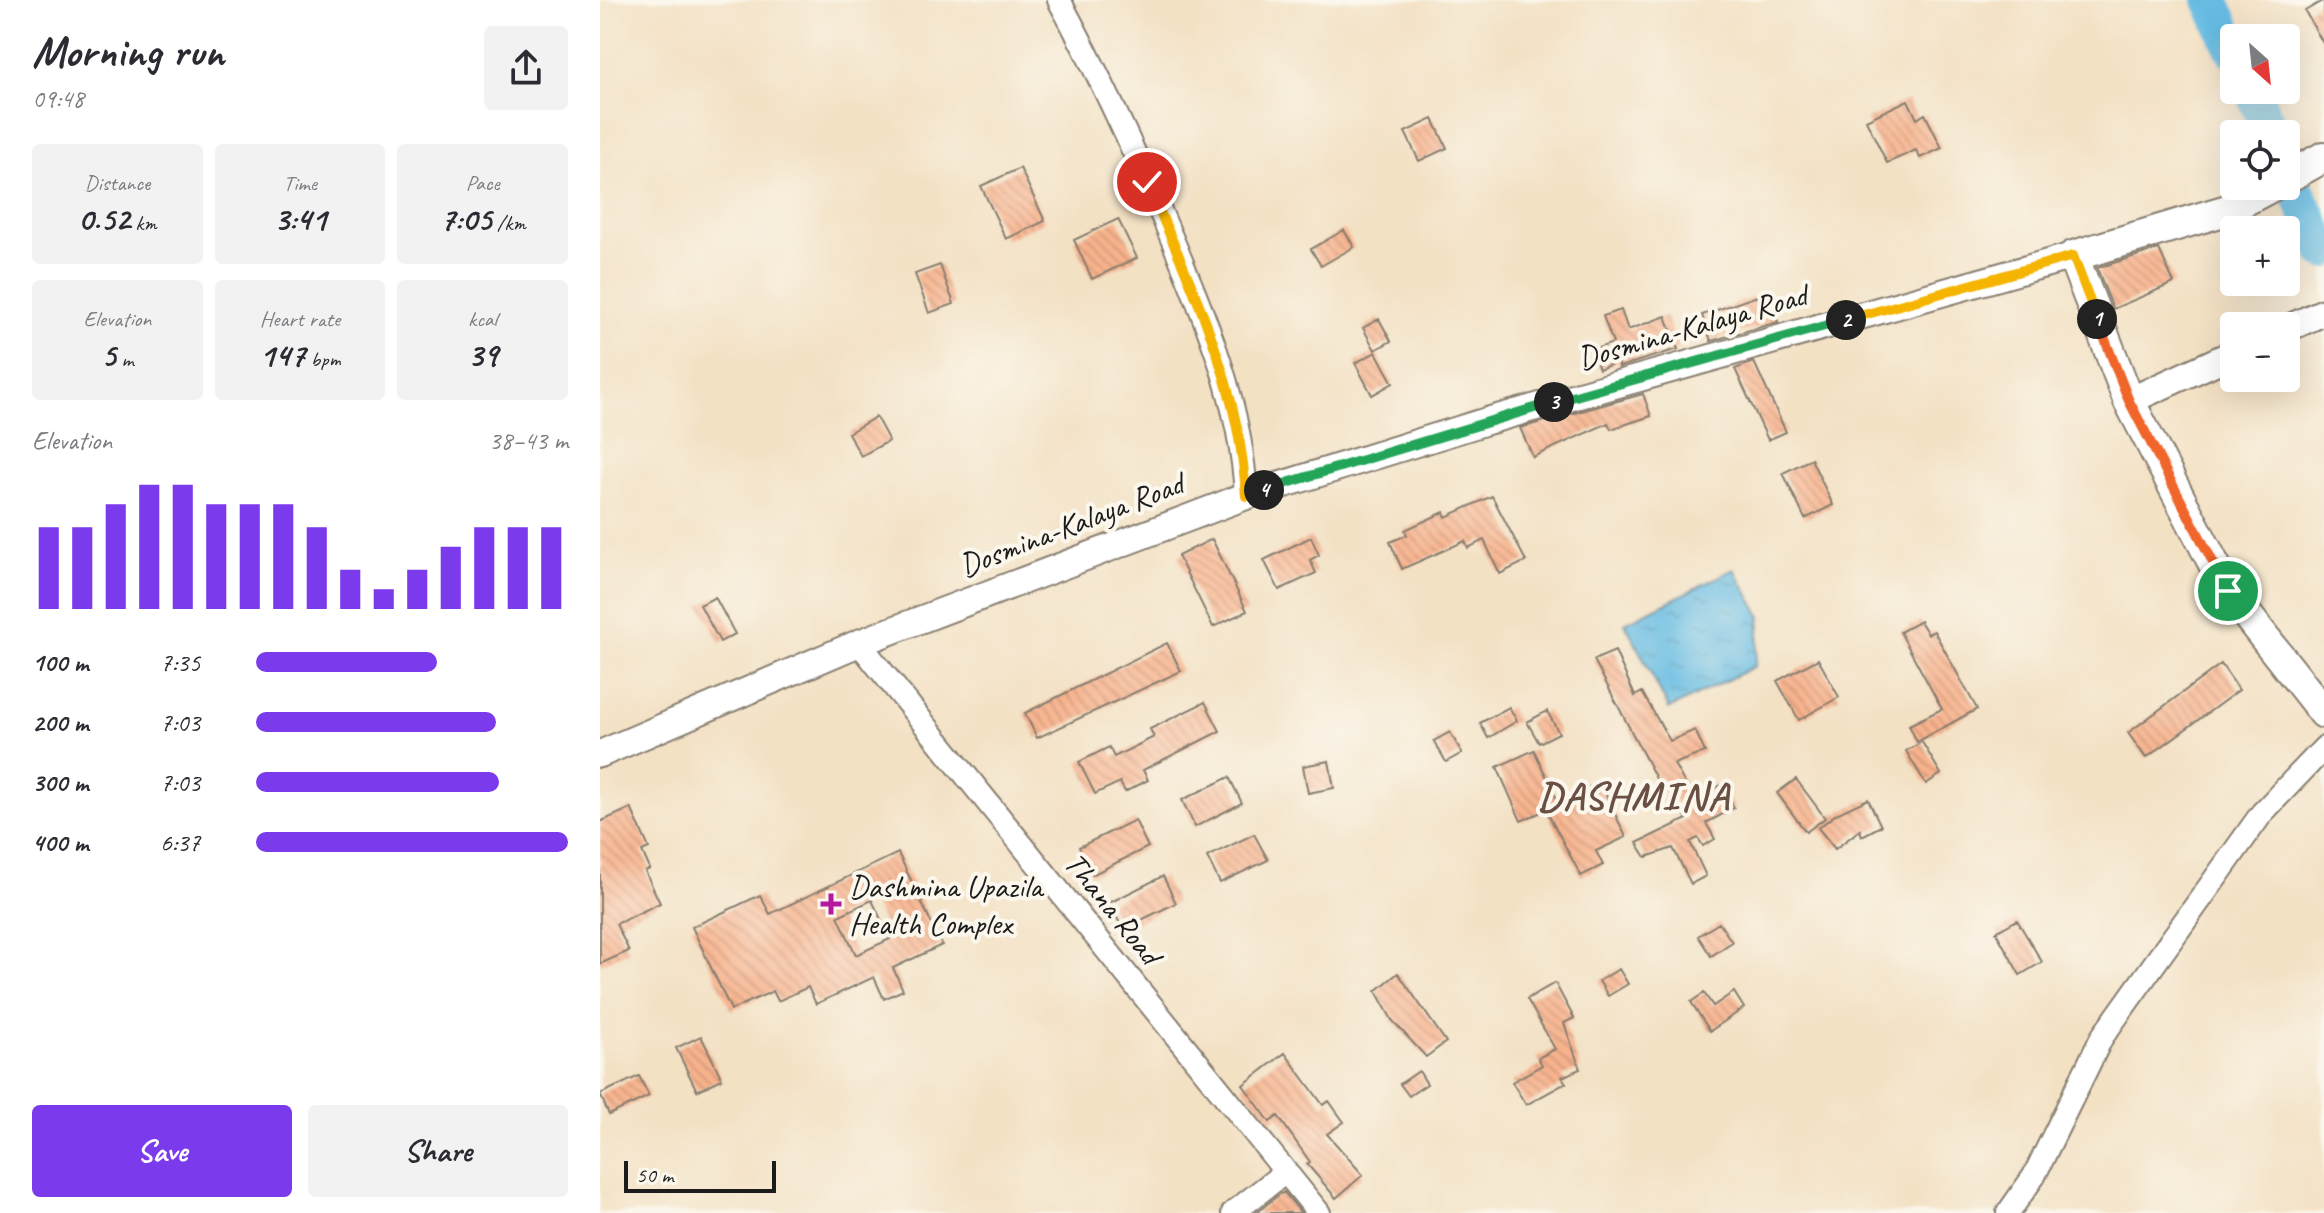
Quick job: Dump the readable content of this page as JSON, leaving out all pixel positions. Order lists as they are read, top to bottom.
{
  "streets": {
    "main road": ["Dosmina-Kalaya Road"],
    "street": ["Thana Road"]
  },
  "crossings": [
    ["Dosmina-Kalaya Road", "Thana Road"]
  ],
  "districts": ["DASHMINA"],
  "places": {
    "health": ["Dashmina Upazila Health Complex"]
  },
  "scale_bar": "50 m",
  "north": "bottom right",
  "page": {
    "heading": ["Morning run", "09:48"],
    "map_buttons": ["+", "−"],
    "stats": [
      ["Distance", "0.52 km"],
      ["Time", "3:41"],
      ["Pace", "7:05 /km"],
      ["Elevation", "5 m"],
      ["Heart rate", "147 bpm"],
      ["kcal", "39"]
    ],
    "pins": [
      "1",
      "2",
      "3",
      "4"
    ],
    "chart": ["Elevation", "38–43 m"],
    "list": [
      {
        "name": "100 m",
        "note": "7:35"
      },
      {
        "name": "200 m",
        "note": "7:03"
      },
      {
        "name": "300 m",
        "note": "7:03"
      },
      {
        "name": "400 m",
        "note": "6:37"
      }
    ],
    "buttons": ["Save", "Share"],
    "scale": "50 m"
  }
}
